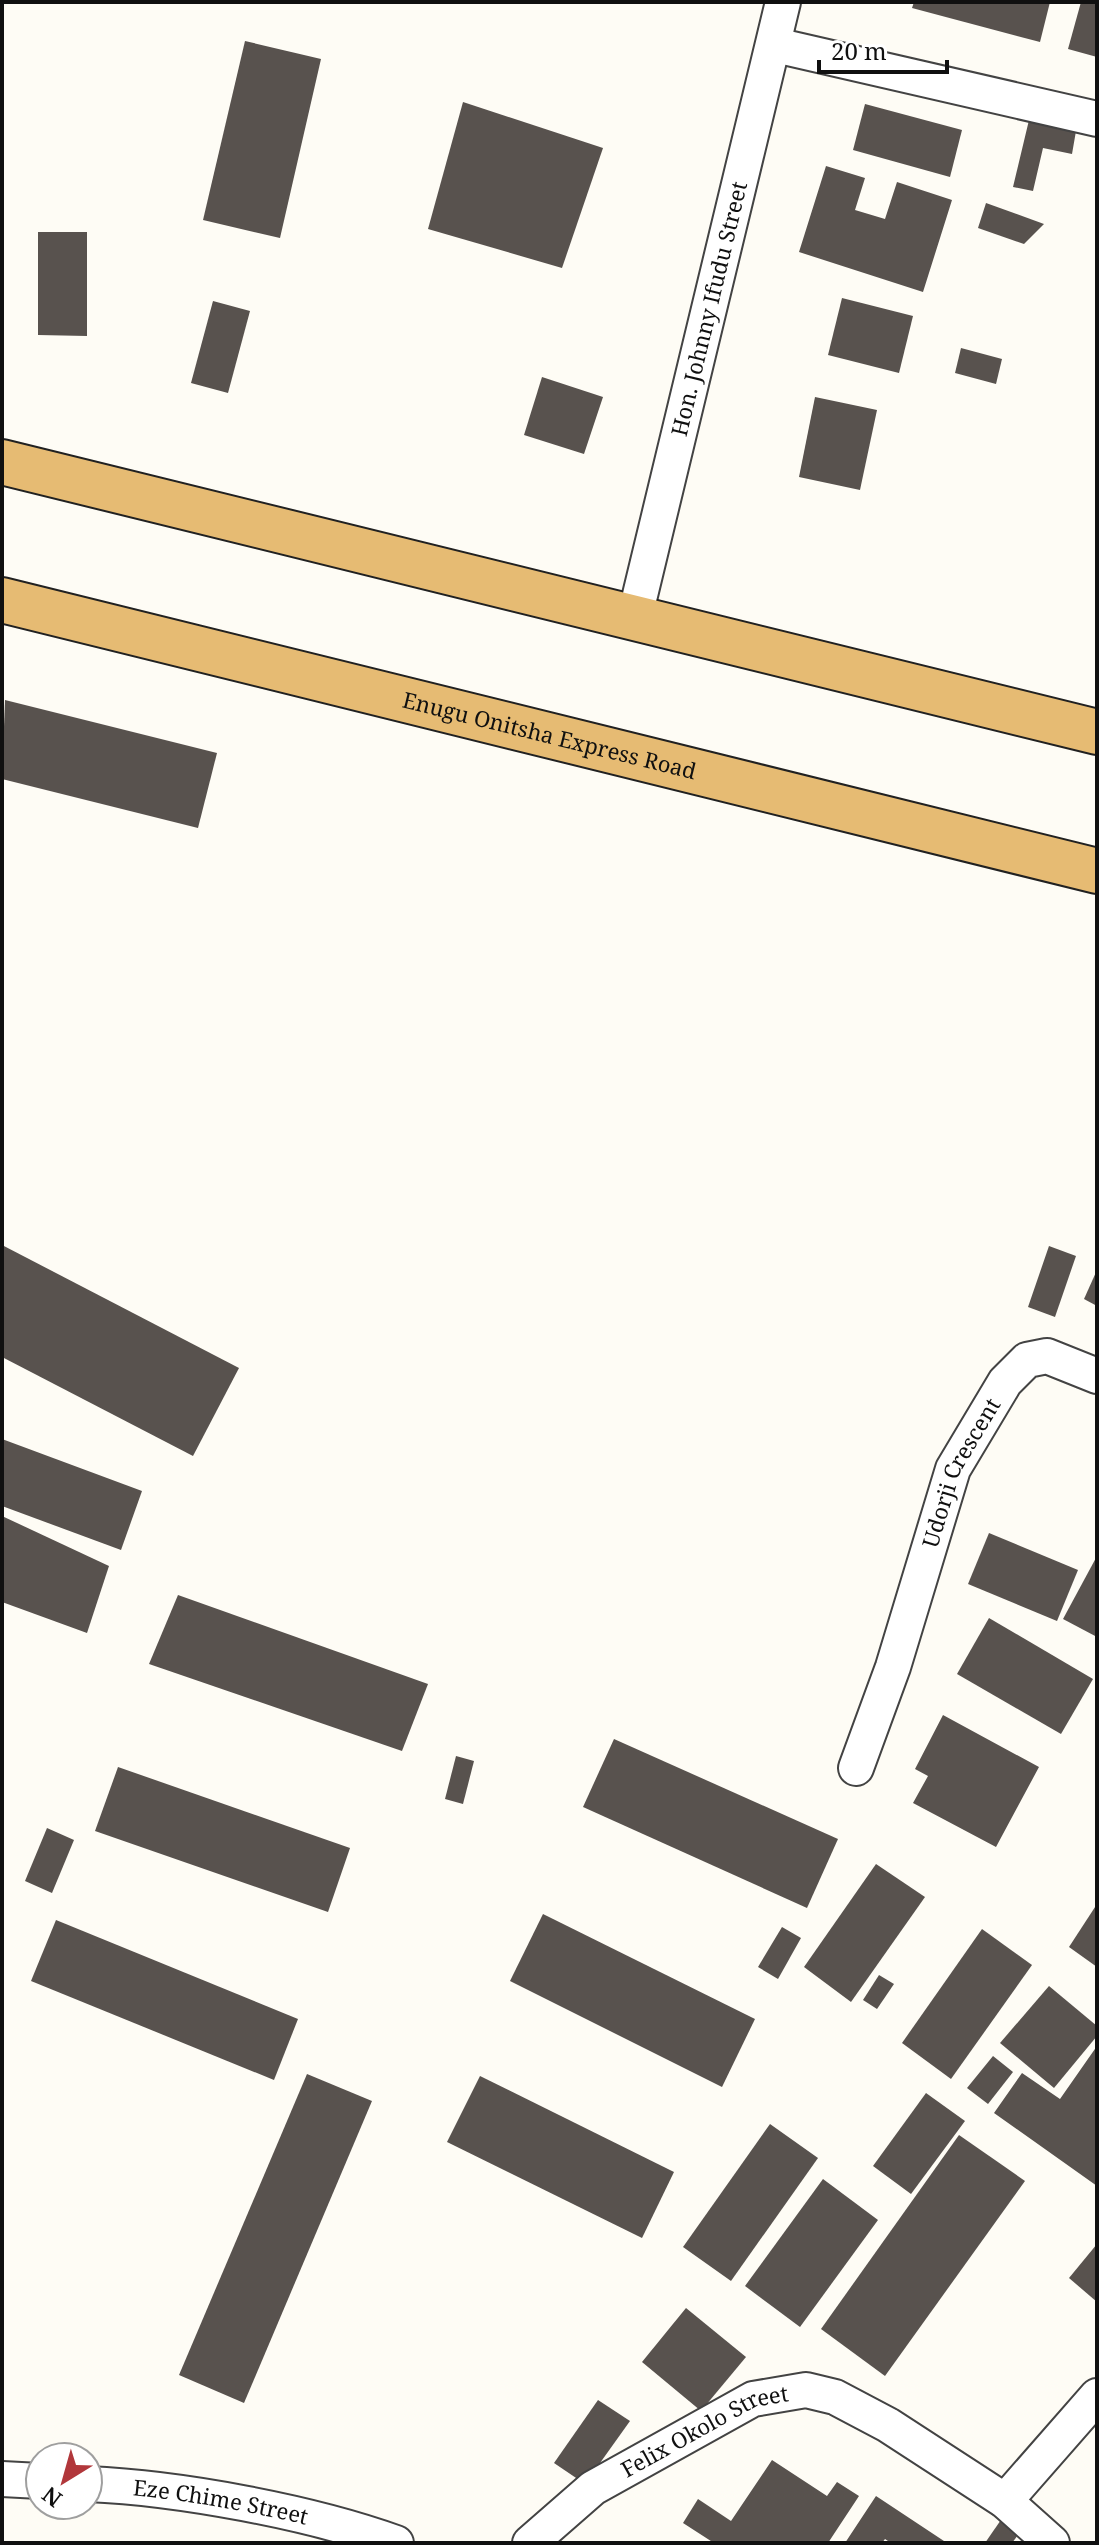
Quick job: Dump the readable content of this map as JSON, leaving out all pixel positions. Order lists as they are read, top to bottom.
{
  "streets": {
    "highway": ["Enugu Onitsha Express Road"],
    "street": [
      "Hon. Johnny Ifudu Street",
      "Udorji Crescent",
      "Felix Okolo Street",
      "Eze Chime Street"
    ]
  },
  "scale_bar": "20 m",
  "north": "bottom left"
}
